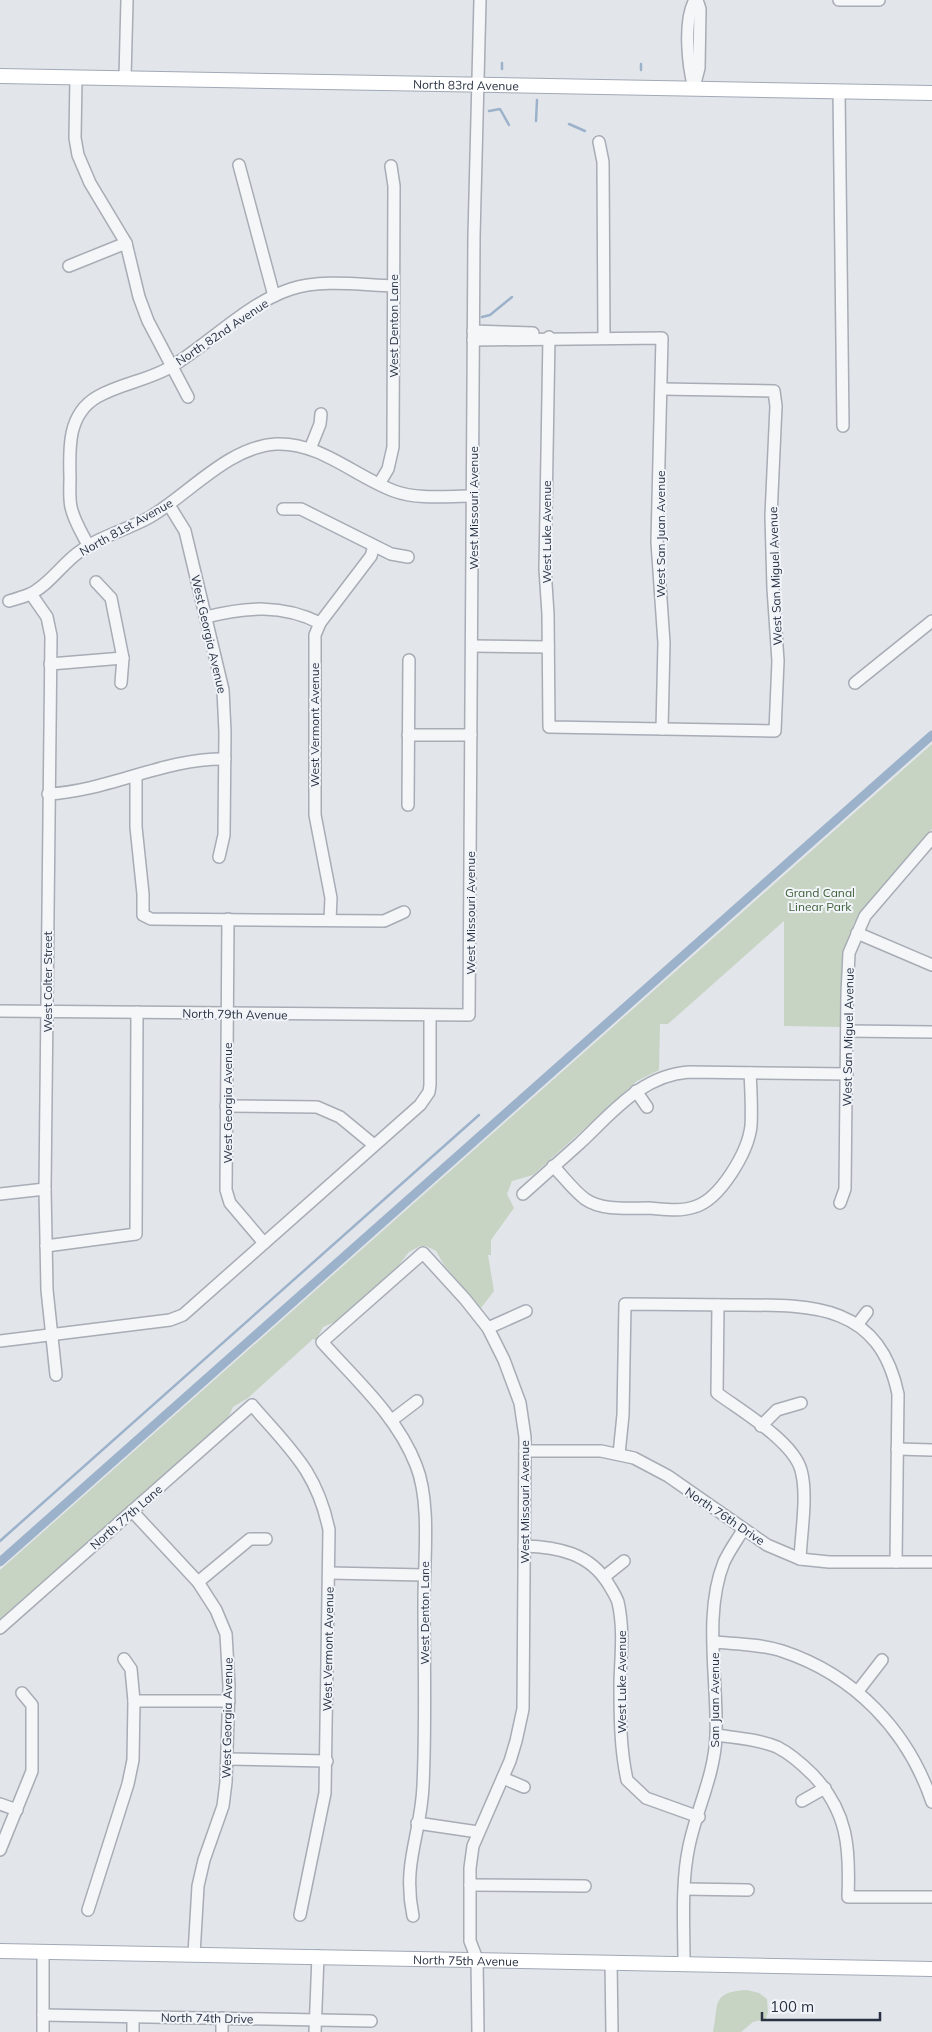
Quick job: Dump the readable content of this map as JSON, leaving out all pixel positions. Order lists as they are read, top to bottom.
{
  "streets": {
    "main road": ["North 83rd Avenue", "North 75th Avenue"],
    "street": [
      "West Denton Lane",
      "North 82nd Avenue",
      "West Missouri Avenue",
      "North 81st Avenue",
      "West Luke Avenue",
      "West San Juan Avenue",
      "West San Miguel Avenue",
      "West Georgia Avenue",
      "West Vermont Avenue",
      "West Colter Street",
      "North 79th Avenue",
      "North 76th Drive",
      "North 77th Lane",
      "San Juan Avenue",
      "North 74th Drive"
    ]
  },
  "crossings": [
    ["North 83rd Avenue", "West Missouri Avenue"],
    ["West Denton Lane", "North 82nd Avenue"],
    ["West Denton Lane", "West Missouri Avenue"],
    ["West Denton Lane", "North 81st Avenue"],
    ["North 82nd Avenue", "North 81st Avenue"],
    ["West Missouri Avenue", "North 81st Avenue"],
    ["West Missouri Avenue", "West Luke Avenue"],
    ["West Missouri Avenue", "North 79th Avenue"],
    ["West Missouri Avenue", "North 76th Drive"],
    ["West Missouri Avenue", "North 75th Avenue"],
    ["North 81st Avenue", "West Georgia Avenue"],
    ["North 81st Avenue", "West Colter Street"],
    ["West Luke Avenue", "West San Juan Avenue"],
    ["West Luke Avenue", "West San Miguel Avenue"],
    ["West Luke Avenue", "San Juan Avenue"],
    ["West San Juan Avenue", "West San Miguel Avenue"],
    ["West Georgia Avenue", "North 79th Avenue"],
    ["West Georgia Avenue", "North 77th Lane"],
    ["West Georgia Avenue", "North 75th Avenue"],
    ["West Vermont Avenue", "North 77th Lane"],
    ["West Colter Street", "North 79th Avenue"],
    ["North 76th Drive", "San Juan Avenue"],
    ["San Juan Avenue", "North 75th Avenue"]
  ],
  "parks": ["Grand Canal Linear Park"],
  "scale_bar": "100 m"
}
